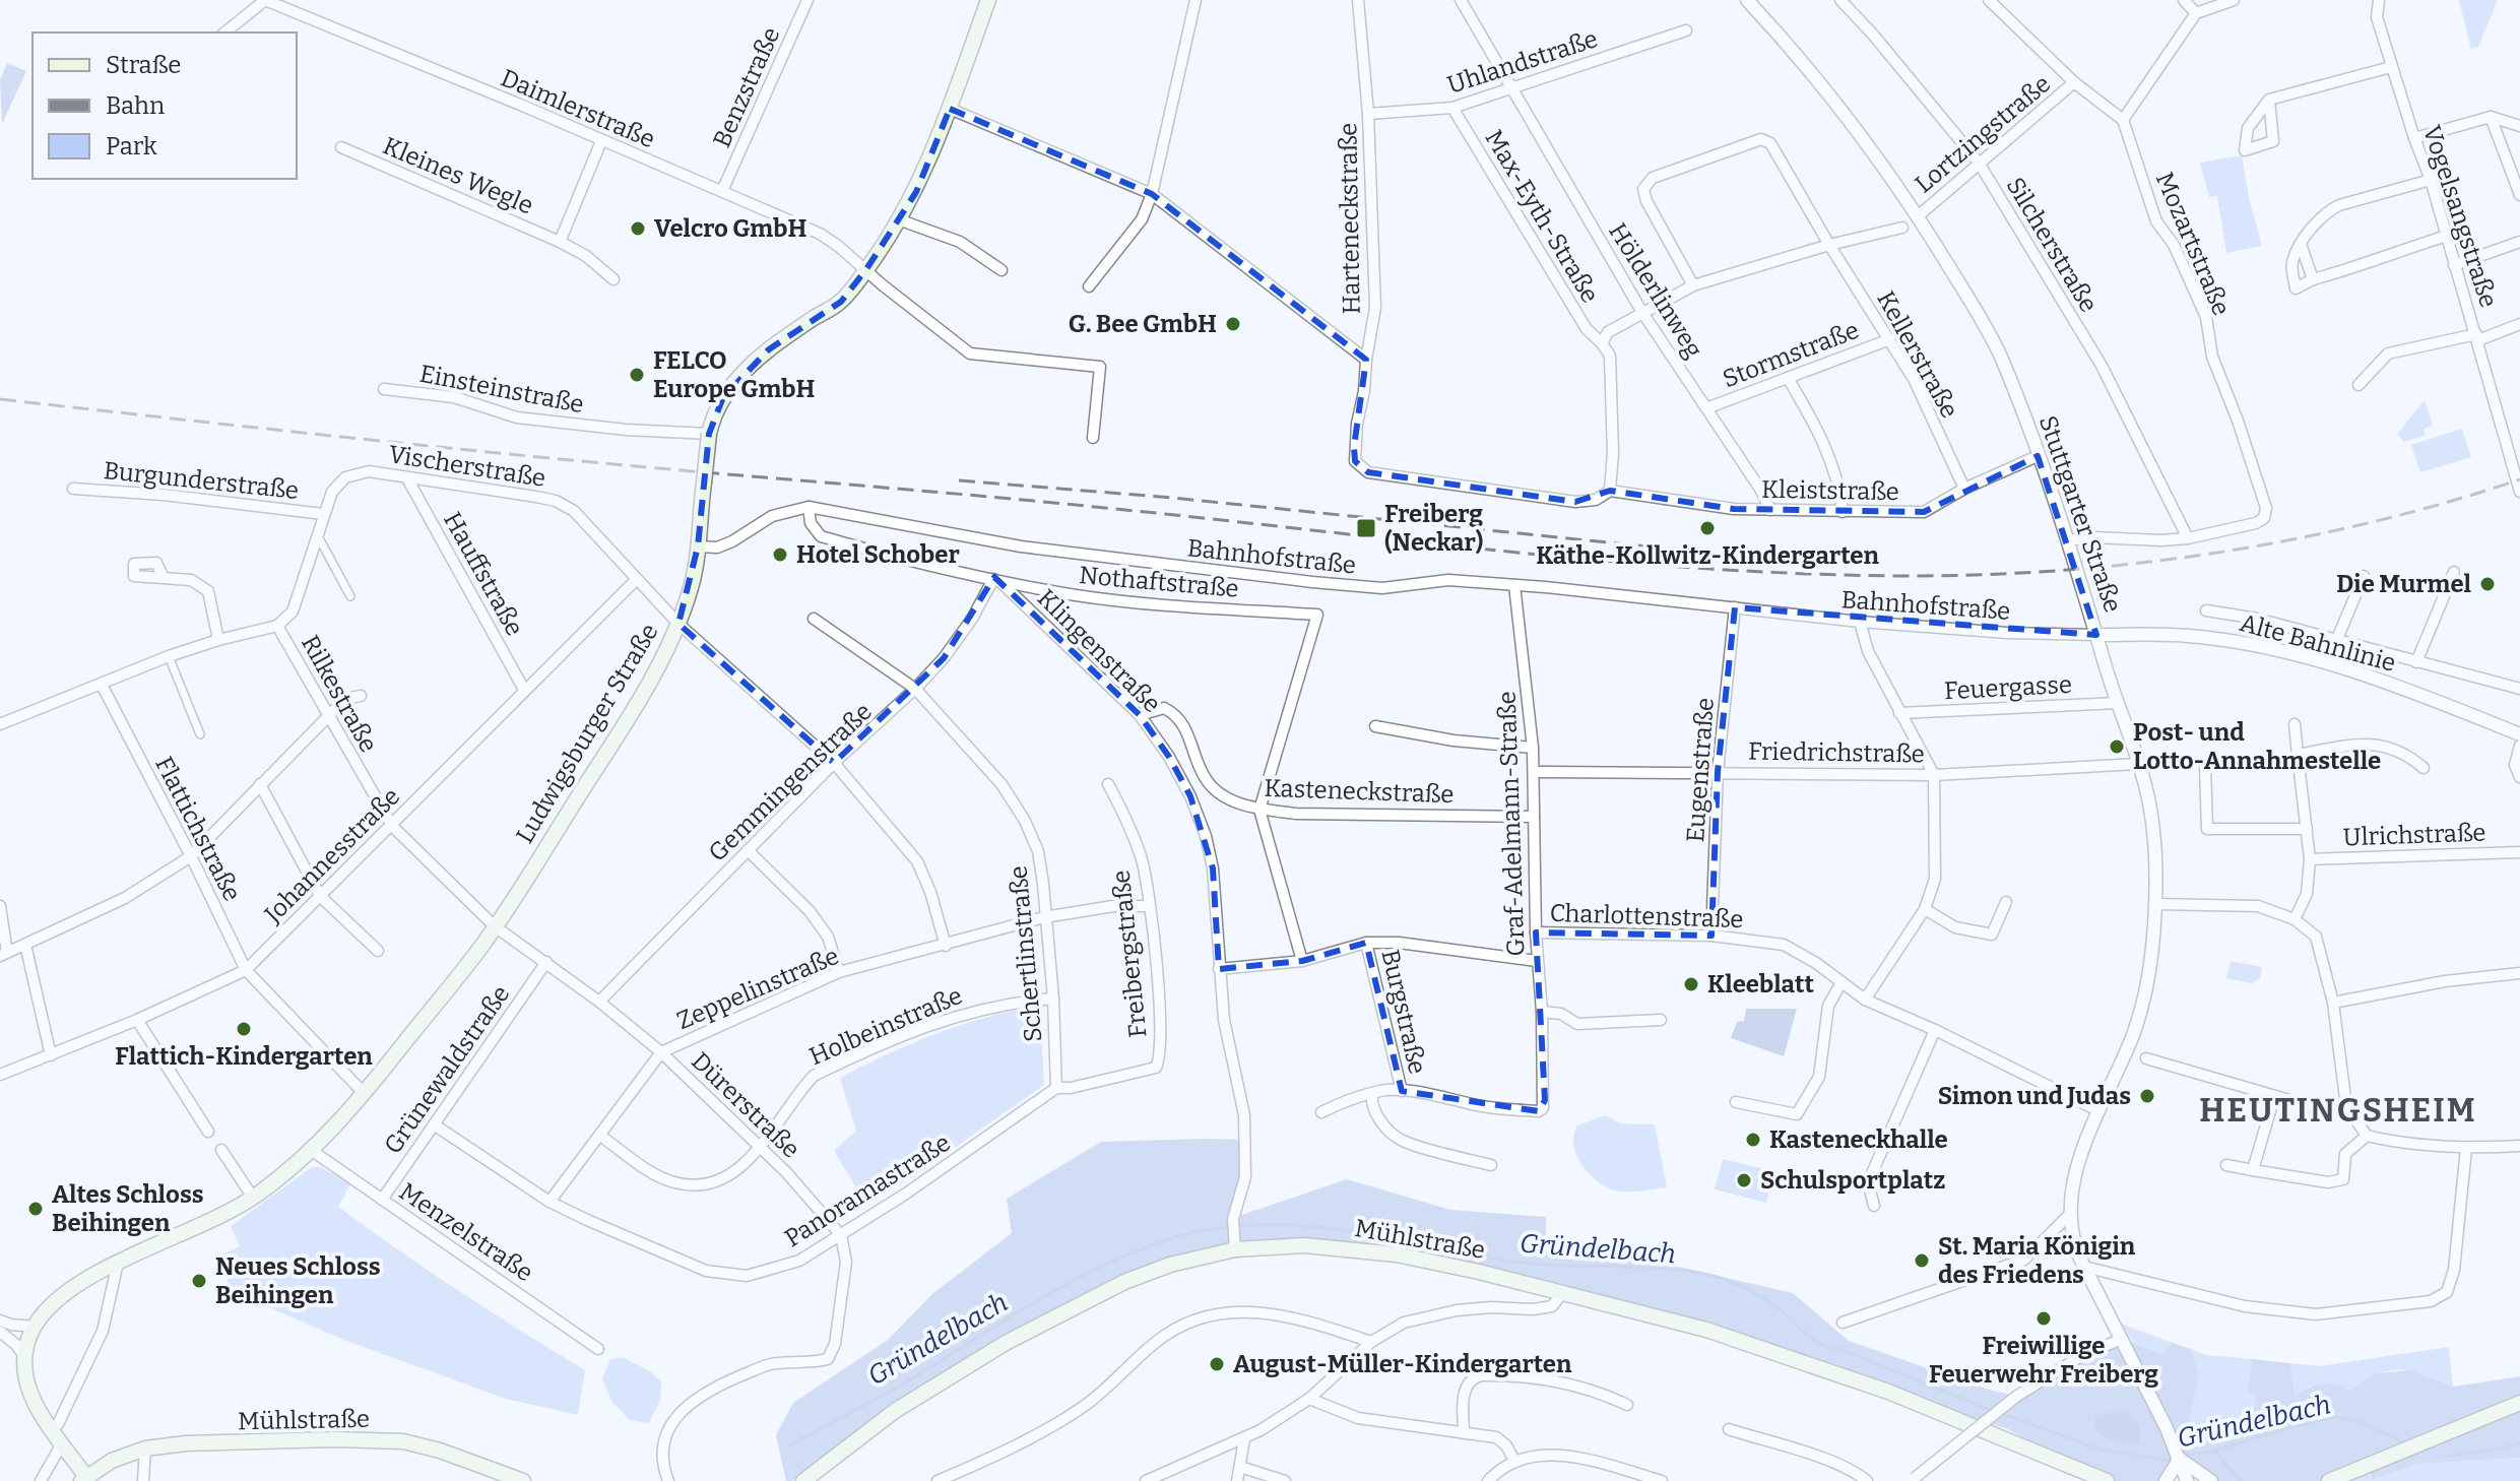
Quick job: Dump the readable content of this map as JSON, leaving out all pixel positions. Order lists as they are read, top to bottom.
{
  "streets": {
    "main road": ["Ludwigsburger Straße", "Mühlstraße"],
    "street": [
      "Uhlandstraße",
      "Benzstraße",
      "Daimlerstraße",
      "Lortzingstraße",
      "Kleines Wegle",
      "Max-Eyth-Straße",
      "Vogelsangstraße",
      "Harteneckstraße",
      "Mozartstraße",
      "Silcherstraße",
      "Hölderlinweg",
      "Stormstraße",
      "Kellerstraße",
      "Einsteinstraße",
      "Vischerstraße",
      "Burgunderstraße",
      "Kleiststraße",
      "Stuttgarter Straße",
      "Bahnhofstraße",
      "Hauffstraße",
      "Nothaftstraße",
      "Alte Bahnlinie",
      "Klingenstraße",
      "Feuergasse",
      "Rilkestraße",
      "Friedrichstraße",
      "Eugenstraße",
      "Gemmingenstraße",
      "Kasteneckstraße",
      "Graf-Adelmann-Straße",
      "Flattichstraße",
      "Ulrichstraße",
      "Johannesstraße",
      "Charlottenstraße",
      "Schertlinstraße",
      "Freibergstraße",
      "Zeppelinstraße",
      "Burgstraße",
      "Holbeinstraße",
      "Grünewaldstraße",
      "Dürerstraße",
      "Panoramastraße",
      "Menzelstraße"
    ]
  },
  "crossings": [
    ["Uhlandstraße", "Max-Eyth-Straße"],
    ["Uhlandstraße", "Harteneckstraße"],
    ["Uhlandstraße", "Hölderlinweg"],
    ["Benzstraße", "Daimlerstraße"],
    ["Daimlerstraße", "Ludwigsburger Straße"],
    ["Lortzingstraße", "Silcherstraße"],
    ["Lortzingstraße", "Stuttgarter Straße"],
    ["Max-Eyth-Straße", "Harteneckstraße"],
    ["Max-Eyth-Straße", "Hölderlinweg"],
    ["Max-Eyth-Straße", "Kellerstraße"],
    ["Max-Eyth-Straße", "Kleiststraße"],
    ["Harteneckstraße", "Kleiststraße"],
    ["Mozartstraße", "Silcherstraße"],
    ["Hölderlinweg", "Stormstraße"],
    ["Hölderlinweg", "Kleiststraße"],
    ["Stormstraße", "Kellerstraße"],
    ["Kellerstraße", "Kleiststraße"],
    ["Einsteinstraße", "Ludwigsburger Straße"],
    ["Vischerstraße", "Burgunderstraße"],
    ["Vischerstraße", "Hauffstraße"],
    ["Vischerstraße", "Ludwigsburger Straße"],
    ["Vischerstraße", "Gemmingenstraße"],
    ["Vischerstraße", "Johannesstraße"],
    ["Vischerstraße", "Zeppelinstraße"],
    ["Kleiststraße", "Stuttgarter Straße"],
    ["Stuttgarter Straße", "Bahnhofstraße"],
    ["Stuttgarter Straße", "Alte Bahnlinie"],
    ["Stuttgarter Straße", "Feuergasse"],
    ["Stuttgarter Straße", "Friedrichstraße"],
    ["Stuttgarter Straße", "Charlottenstraße"],
    ["Bahnhofstraße", "Alte Bahnlinie"],
    ["Bahnhofstraße", "Ludwigsburger Straße"],
    ["Bahnhofstraße", "Eugenstraße"],
    ["Bahnhofstraße", "Graf-Adelmann-Straße"],
    ["Hauffstraße", "Johannesstraße"],
    ["Nothaftstraße", "Klingenstraße"],
    ["Nothaftstraße", "Gemmingenstraße"],
    ["Nothaftstraße", "Kasteneckstraße"],
    ["Klingenstraße", "Gemmingenstraße"],
    ["Klingenstraße", "Kasteneckstraße"],
    ["Klingenstraße", "Mühlstraße"],
    ["Rilkestraße", "Ludwigsburger Straße"],
    ["Rilkestraße", "Johannesstraße"],
    ["Rilkestraße", "Dürerstraße"],
    ["Ludwigsburger Straße", "Flattichstraße"],
    ["Ludwigsburger Straße", "Dürerstraße"],
    ["Ludwigsburger Straße", "Menzelstraße"],
    ["Friedrichstraße", "Eugenstraße"],
    ["Friedrichstraße", "Graf-Adelmann-Straße"],
    ["Eugenstraße", "Charlottenstraße"],
    ["Gemmingenstraße", "Schertlinstraße"],
    ["Gemmingenstraße", "Dürerstraße"],
    ["Kasteneckstraße", "Graf-Adelmann-Straße"],
    ["Graf-Adelmann-Straße", "Charlottenstraße"],
    ["Graf-Adelmann-Straße", "Burgstraße"],
    ["Flattichstraße", "Johannesstraße"],
    ["Schertlinstraße", "Zeppelinstraße"],
    ["Schertlinstraße", "Holbeinstraße"],
    ["Schertlinstraße", "Panoramastraße"],
    ["Freibergstraße", "Zeppelinstraße"],
    ["Freibergstraße", "Panoramastraße"],
    ["Zeppelinstraße", "Holbeinstraße"],
    ["Zeppelinstraße", "Dürerstraße"],
    ["Zeppelinstraße", "Panoramastraße"],
    ["Holbeinstraße", "Dürerstraße"],
    ["Grünewaldstraße", "Dürerstraße"],
    ["Grünewaldstraße", "Panoramastraße"],
    ["Grünewaldstraße", "Menzelstraße"],
    ["Dürerstraße", "Panoramastraße"]
  ],
  "districts": ["HEUTINGSHEIM"],
  "water": ["Gründelbach"],
  "places": {
    "other": [
      "Velcro GmbH",
      "G. Bee GmbH",
      "FELCO Europe GmbH",
      "Käthe-Kollwitz-Kindergarten",
      "Hotel Schober",
      "Die Murmel",
      "Post- und Lotto-Annahmestelle",
      "Kleeblatt",
      "Flattich-Kindergarten",
      "Simon und Judas",
      "Kasteneckhalle",
      "Schulsportplatz",
      "Altes Schloss Beihingen",
      "St. Maria Königin des Friedens",
      "Neues Schloss Beihingen",
      "Freiwillige Feuerwehr Freiberg",
      "August-Müller-Kindergarten"
    ],
    "transit": ["Freiberg (Neckar)"]
  },
  "legend": ["Straße", "Bahn", "Park"]
}
